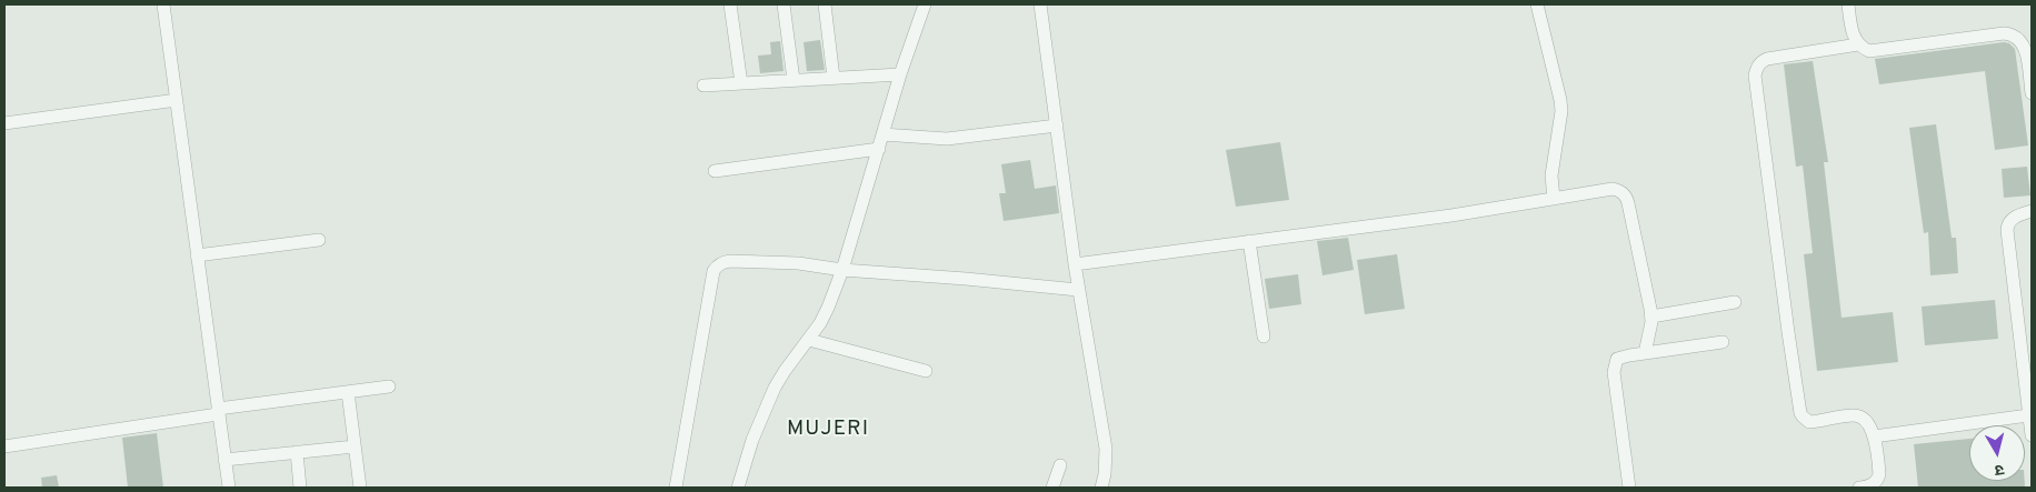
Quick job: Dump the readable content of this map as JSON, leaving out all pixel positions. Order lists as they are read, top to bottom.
{
  "districts": ["MUJERI"],
  "north": "bottom"
}
